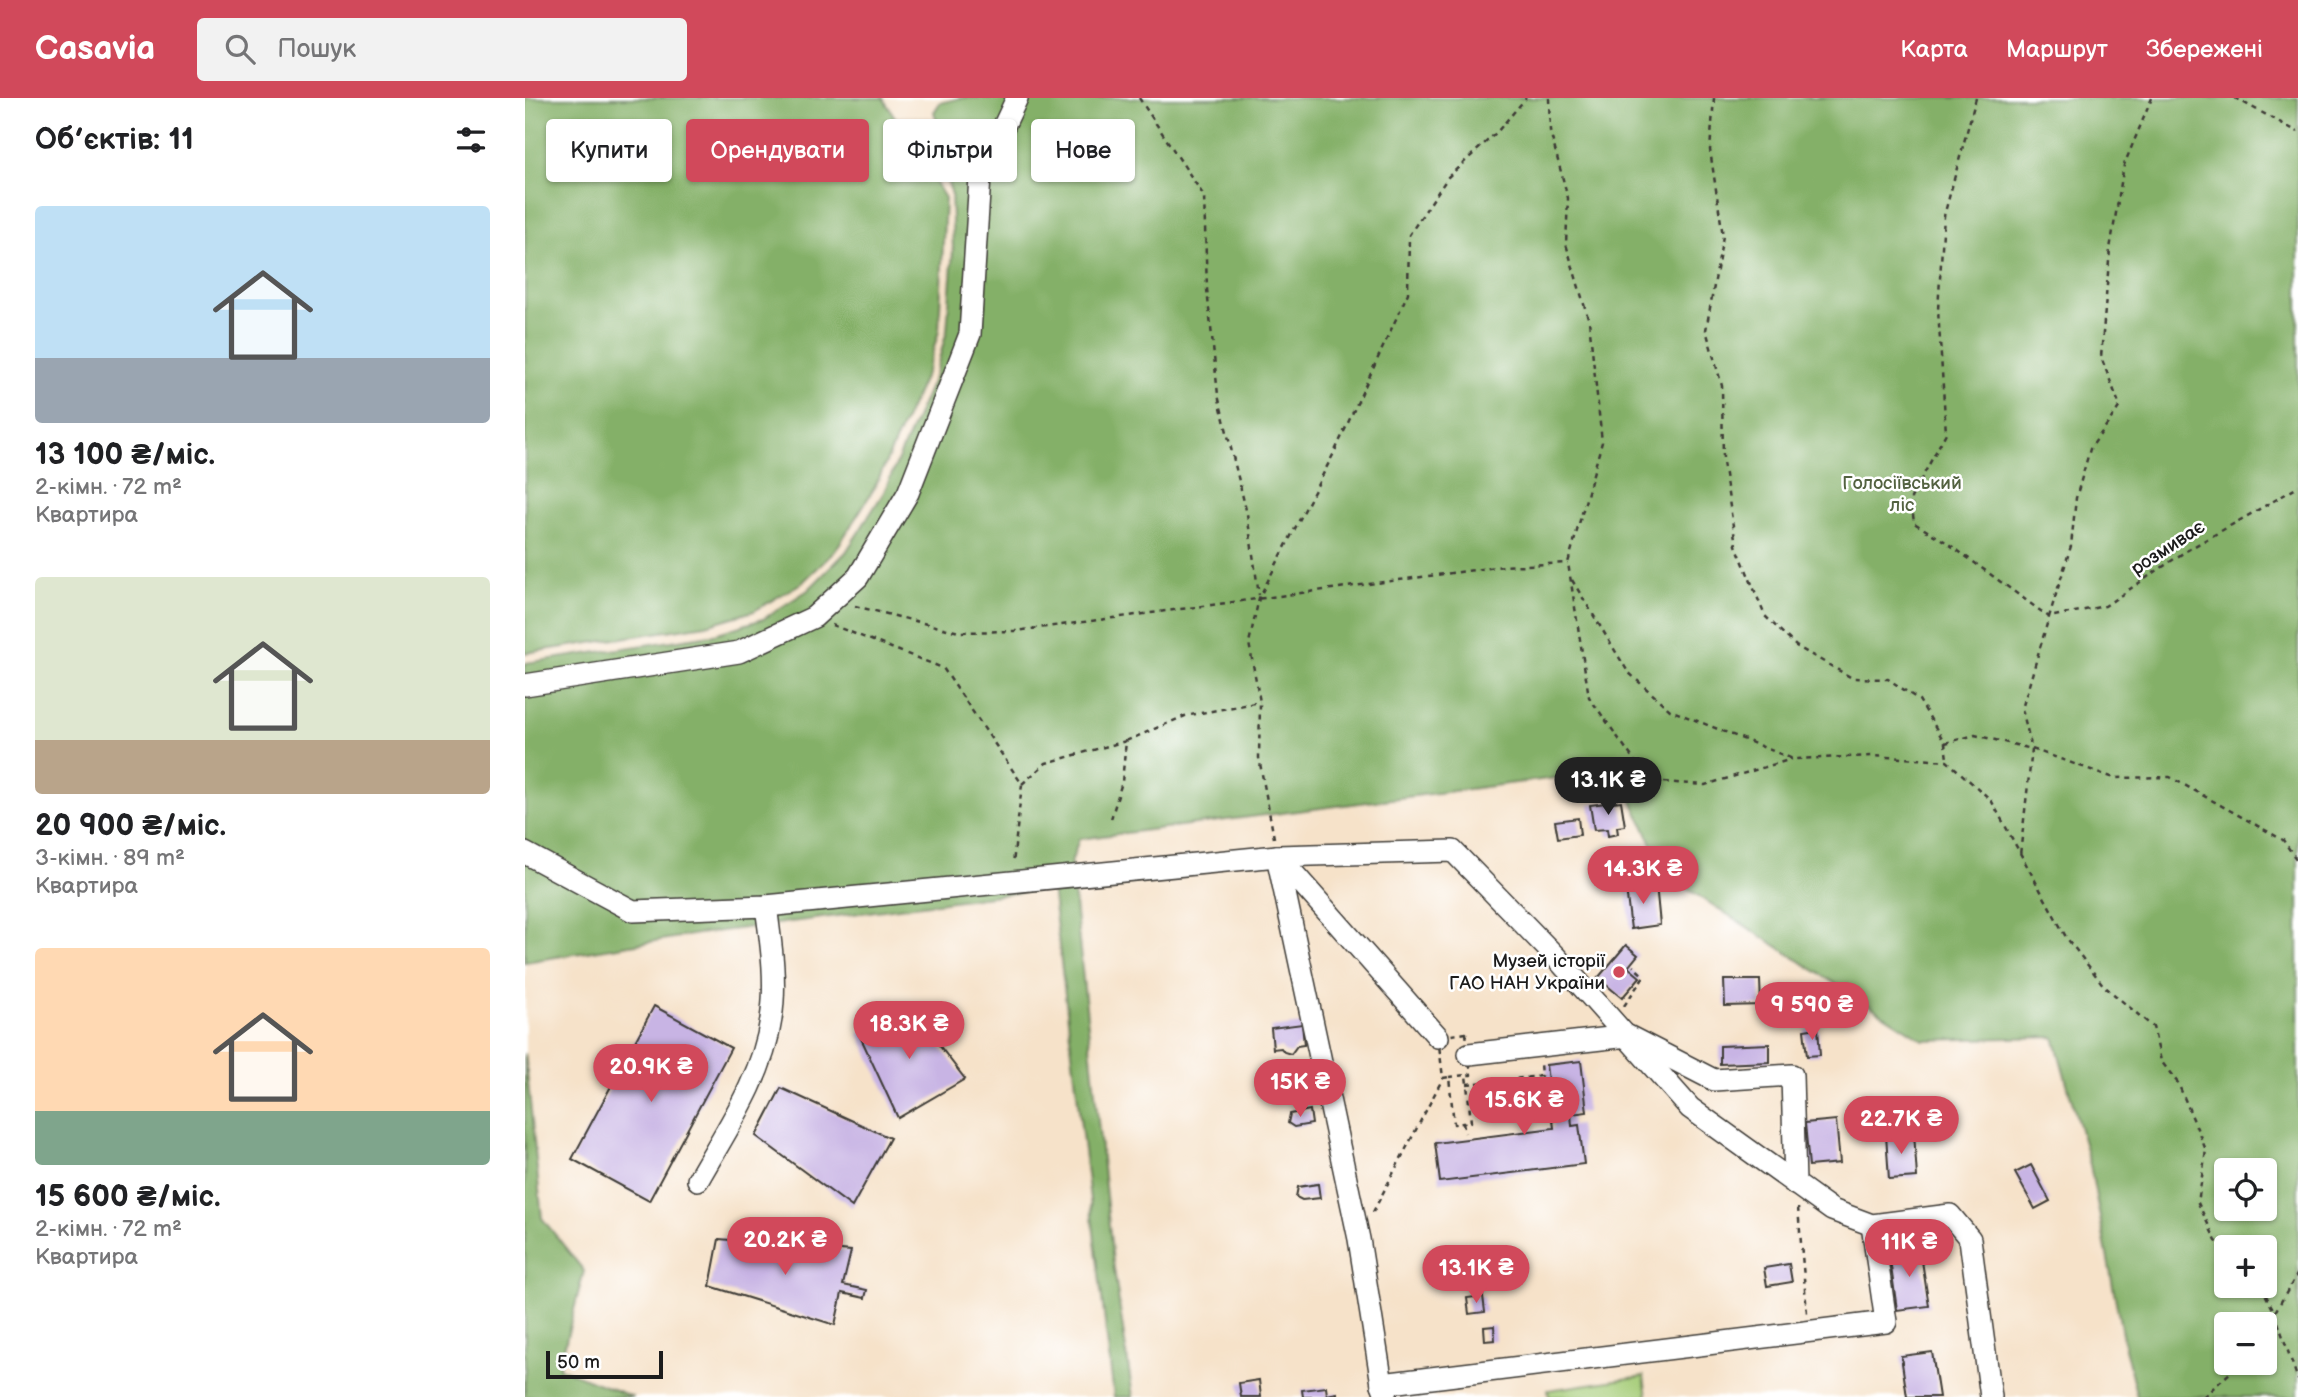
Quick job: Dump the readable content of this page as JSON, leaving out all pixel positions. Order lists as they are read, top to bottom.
{
  "streets": {
    "path": ["розмиває"]
  },
  "parks": ["Голосіївський ліс"],
  "places": ["Музей історії ГАО НАН України"],
  "scale_bar": "50 m",
  "page": {
    "header": "Casavia",
    "search": "Пошук",
    "nav": ["Карта", "Маршрут", "Збережені"],
    "heading": "Об’єктів: 11",
    "chip": [
      "Купити",
      "Орендувати",
      "Фільтри",
      "Нове"
    ],
    "list": [
      {
        "name": "13 100 ₴/міс.",
        "note": "2-кімн. · 72 m² · Квартира"
      },
      {
        "name": "20 900 ₴/міс.",
        "note": "3-кімн. · 89 m² · Квартира"
      },
      {
        "name": "15 600 ₴/міс.",
        "note": "2-кімн. · 72 m² · Квартира"
      }
    ],
    "price": [
      "13.1K ₴",
      "14.3K ₴",
      "9 590 ₴",
      "18.3K ₴",
      "20.9K ₴",
      "15K ₴",
      "15.6K ₴",
      "22.7K ₴",
      "20.2K ₴",
      "11K ₴",
      "13.1K ₴"
    ],
    "map_buttons": ["+", "−"],
    "scale": "50 m"
  }
}
